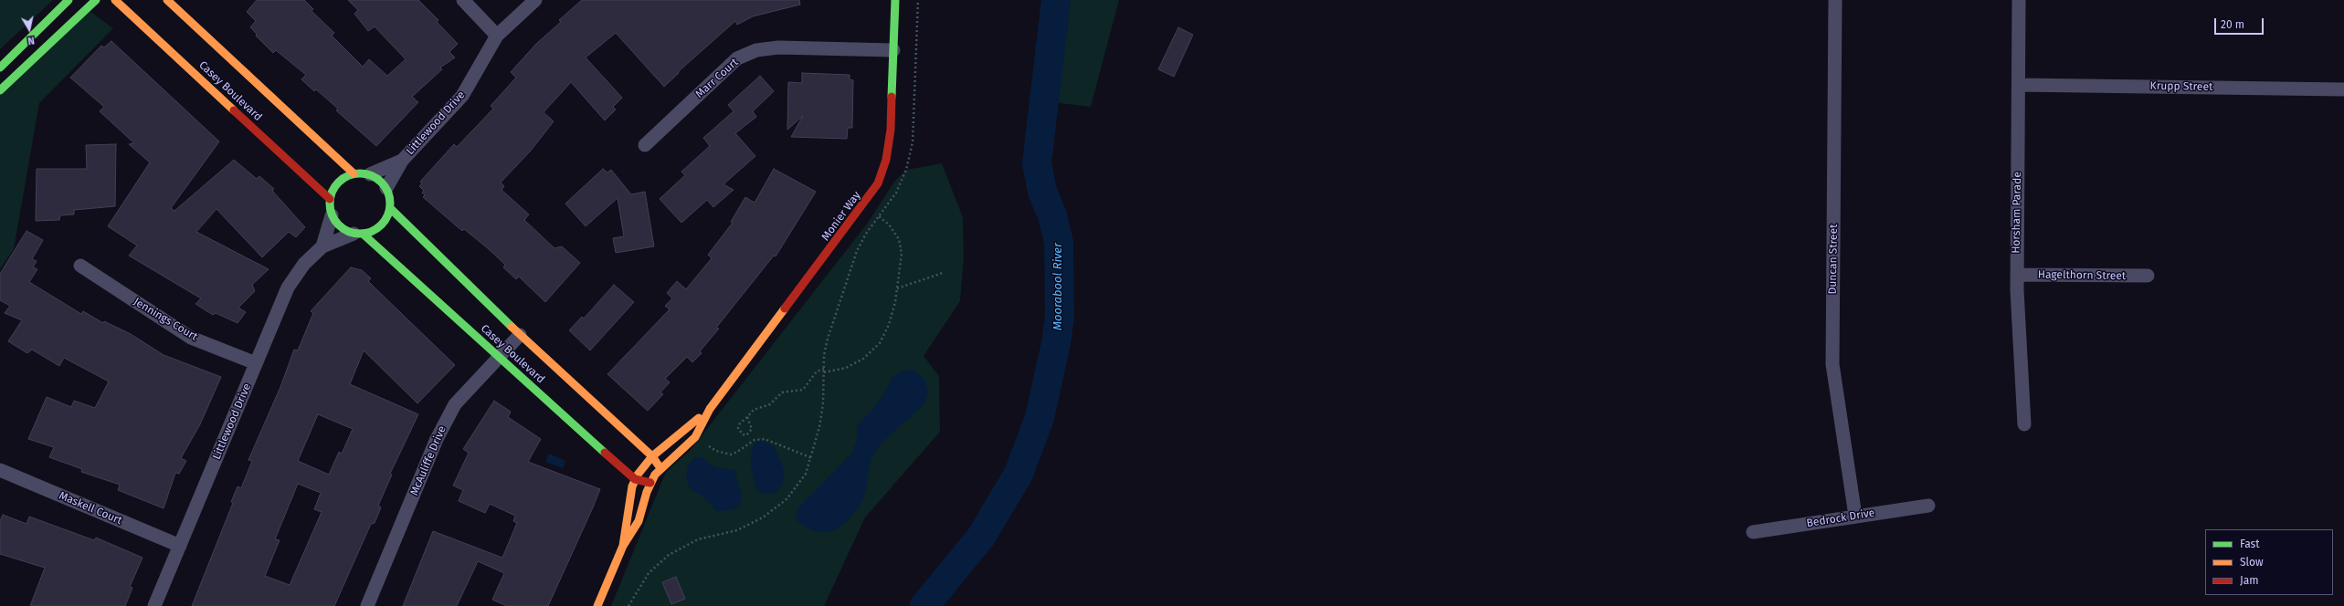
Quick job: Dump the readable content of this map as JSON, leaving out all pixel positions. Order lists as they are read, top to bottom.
{
  "streets": {
    "street": [
      "Marr Court",
      "Krupp Street",
      "Casey Boulevard",
      "Littlewood Drive",
      "Horsham Parade",
      "Monier Way",
      "Duncan Street",
      "Hagelthorn Street",
      "Jennings Court",
      "McAuliffe Drive",
      "Maskell Court",
      "Bedrock Drive"
    ]
  },
  "crossings": [
    ["Marr Court", "Monier Way"],
    ["Krupp Street", "Horsham Parade"],
    ["Casey Boulevard", "Littlewood Drive"],
    ["Casey Boulevard", "Monier Way"],
    ["Casey Boulevard", "McAuliffe Drive"],
    ["Littlewood Drive", "Jennings Court"],
    ["Littlewood Drive", "Maskell Court"],
    ["Horsham Parade", "Hagelthorn Street"],
    ["Duncan Street", "Bedrock Drive"]
  ],
  "water": ["Moorabool River"],
  "legend": ["Fast", "Slow", "Jam"],
  "scale_bar": "20 m",
  "north": "bottom"
}
